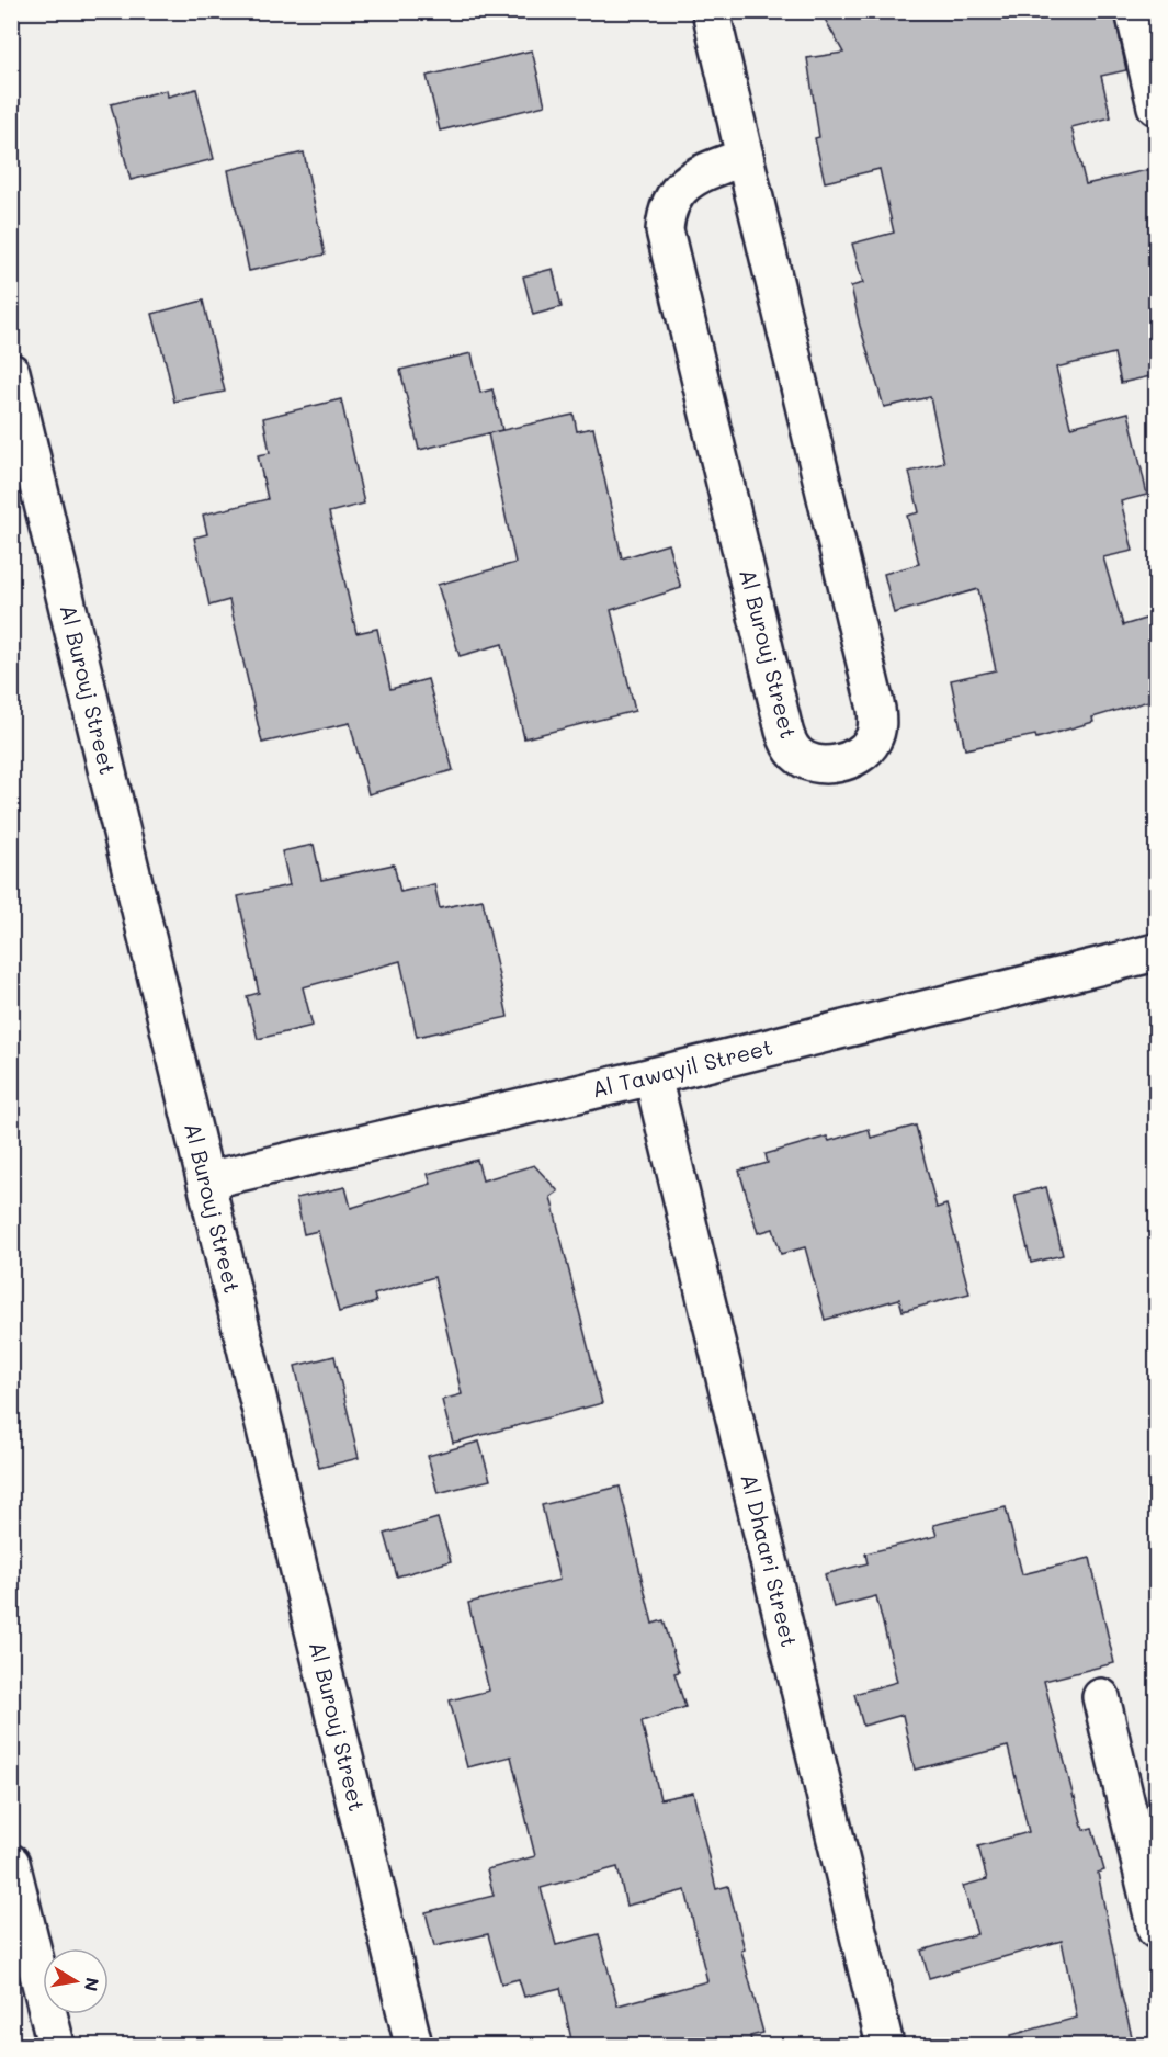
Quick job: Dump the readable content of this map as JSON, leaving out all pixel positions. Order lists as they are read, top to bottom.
{
  "streets": {
    "main road": ["Al Burouj Street", "Al Tawayil Street", "Al Dhaari Street"]
  },
  "crossings": [
    ["Al Burouj Street", "Al Tawayil Street"],
    ["Al Tawayil Street", "Al Dhaari Street"]
  ],
  "north": "right"
}
